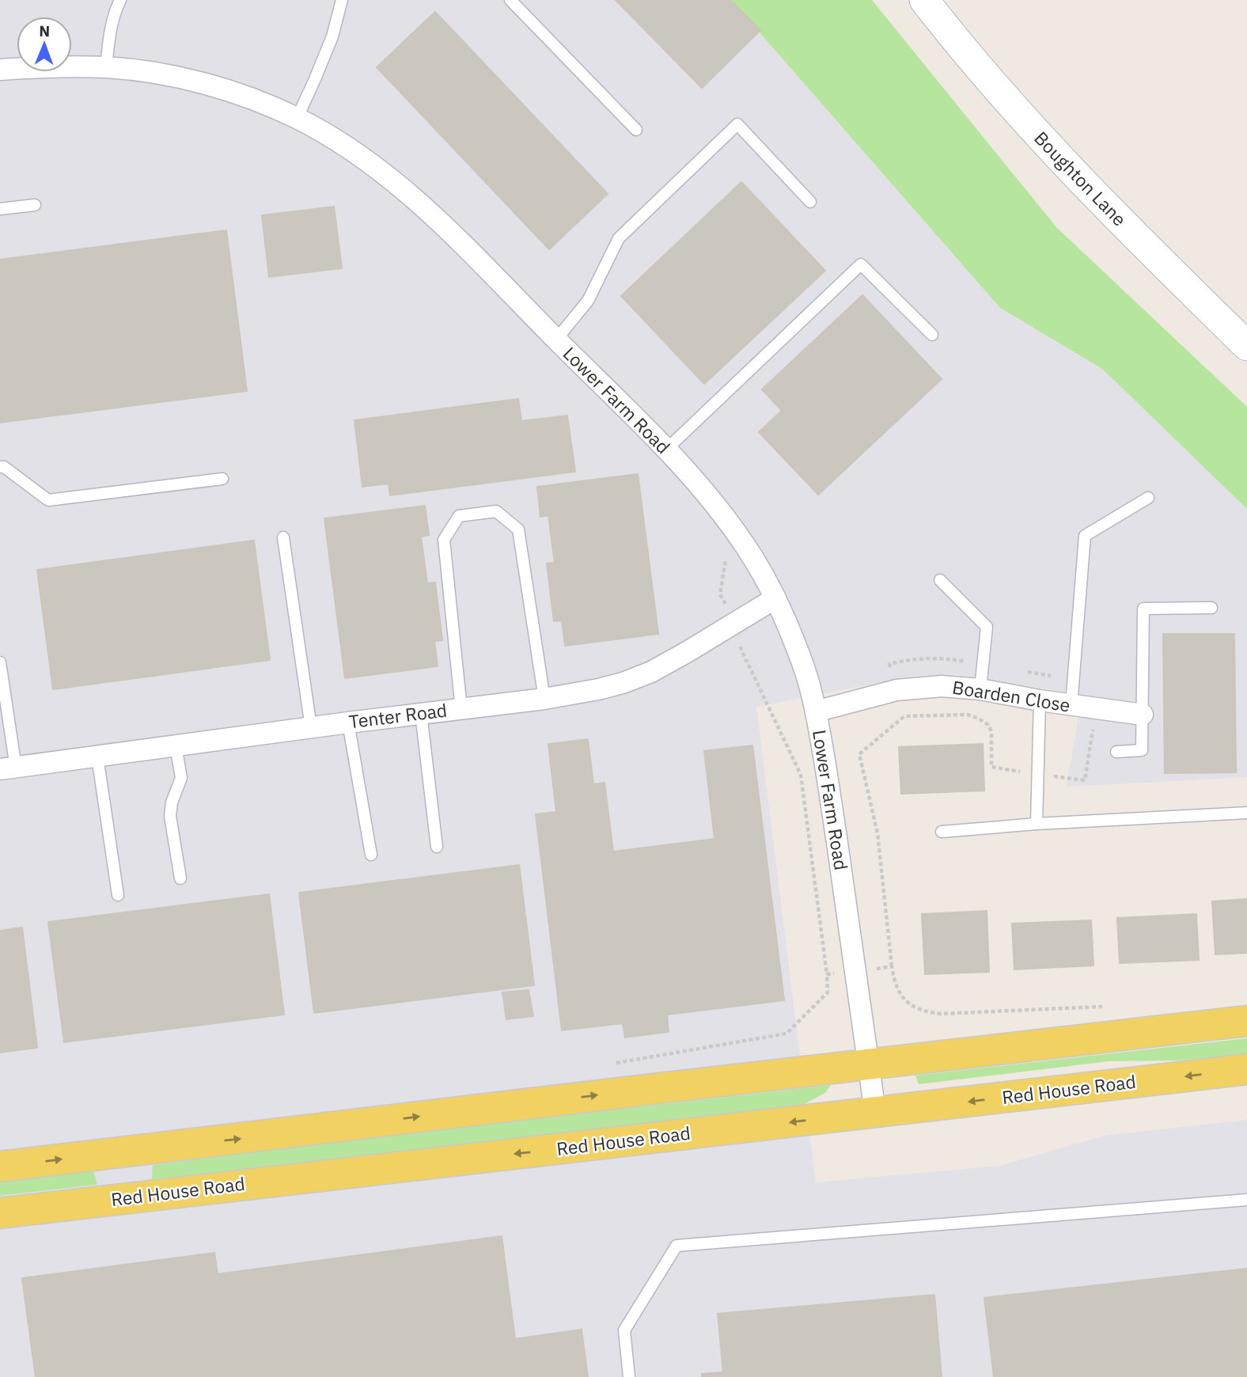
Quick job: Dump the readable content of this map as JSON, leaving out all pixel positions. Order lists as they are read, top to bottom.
{
  "streets": {
    "main road": ["Red House Road"],
    "street": [
      "Boughton Lane",
      "Lower Farm Road",
      "Boarden Close",
      "Tenter Road"
    ]
  },
  "crossings": [
    ["Lower Farm Road", "Boarden Close"],
    ["Lower Farm Road", "Tenter Road"],
    ["Lower Farm Road", "Red House Road"]
  ],
  "north": "top"
}
